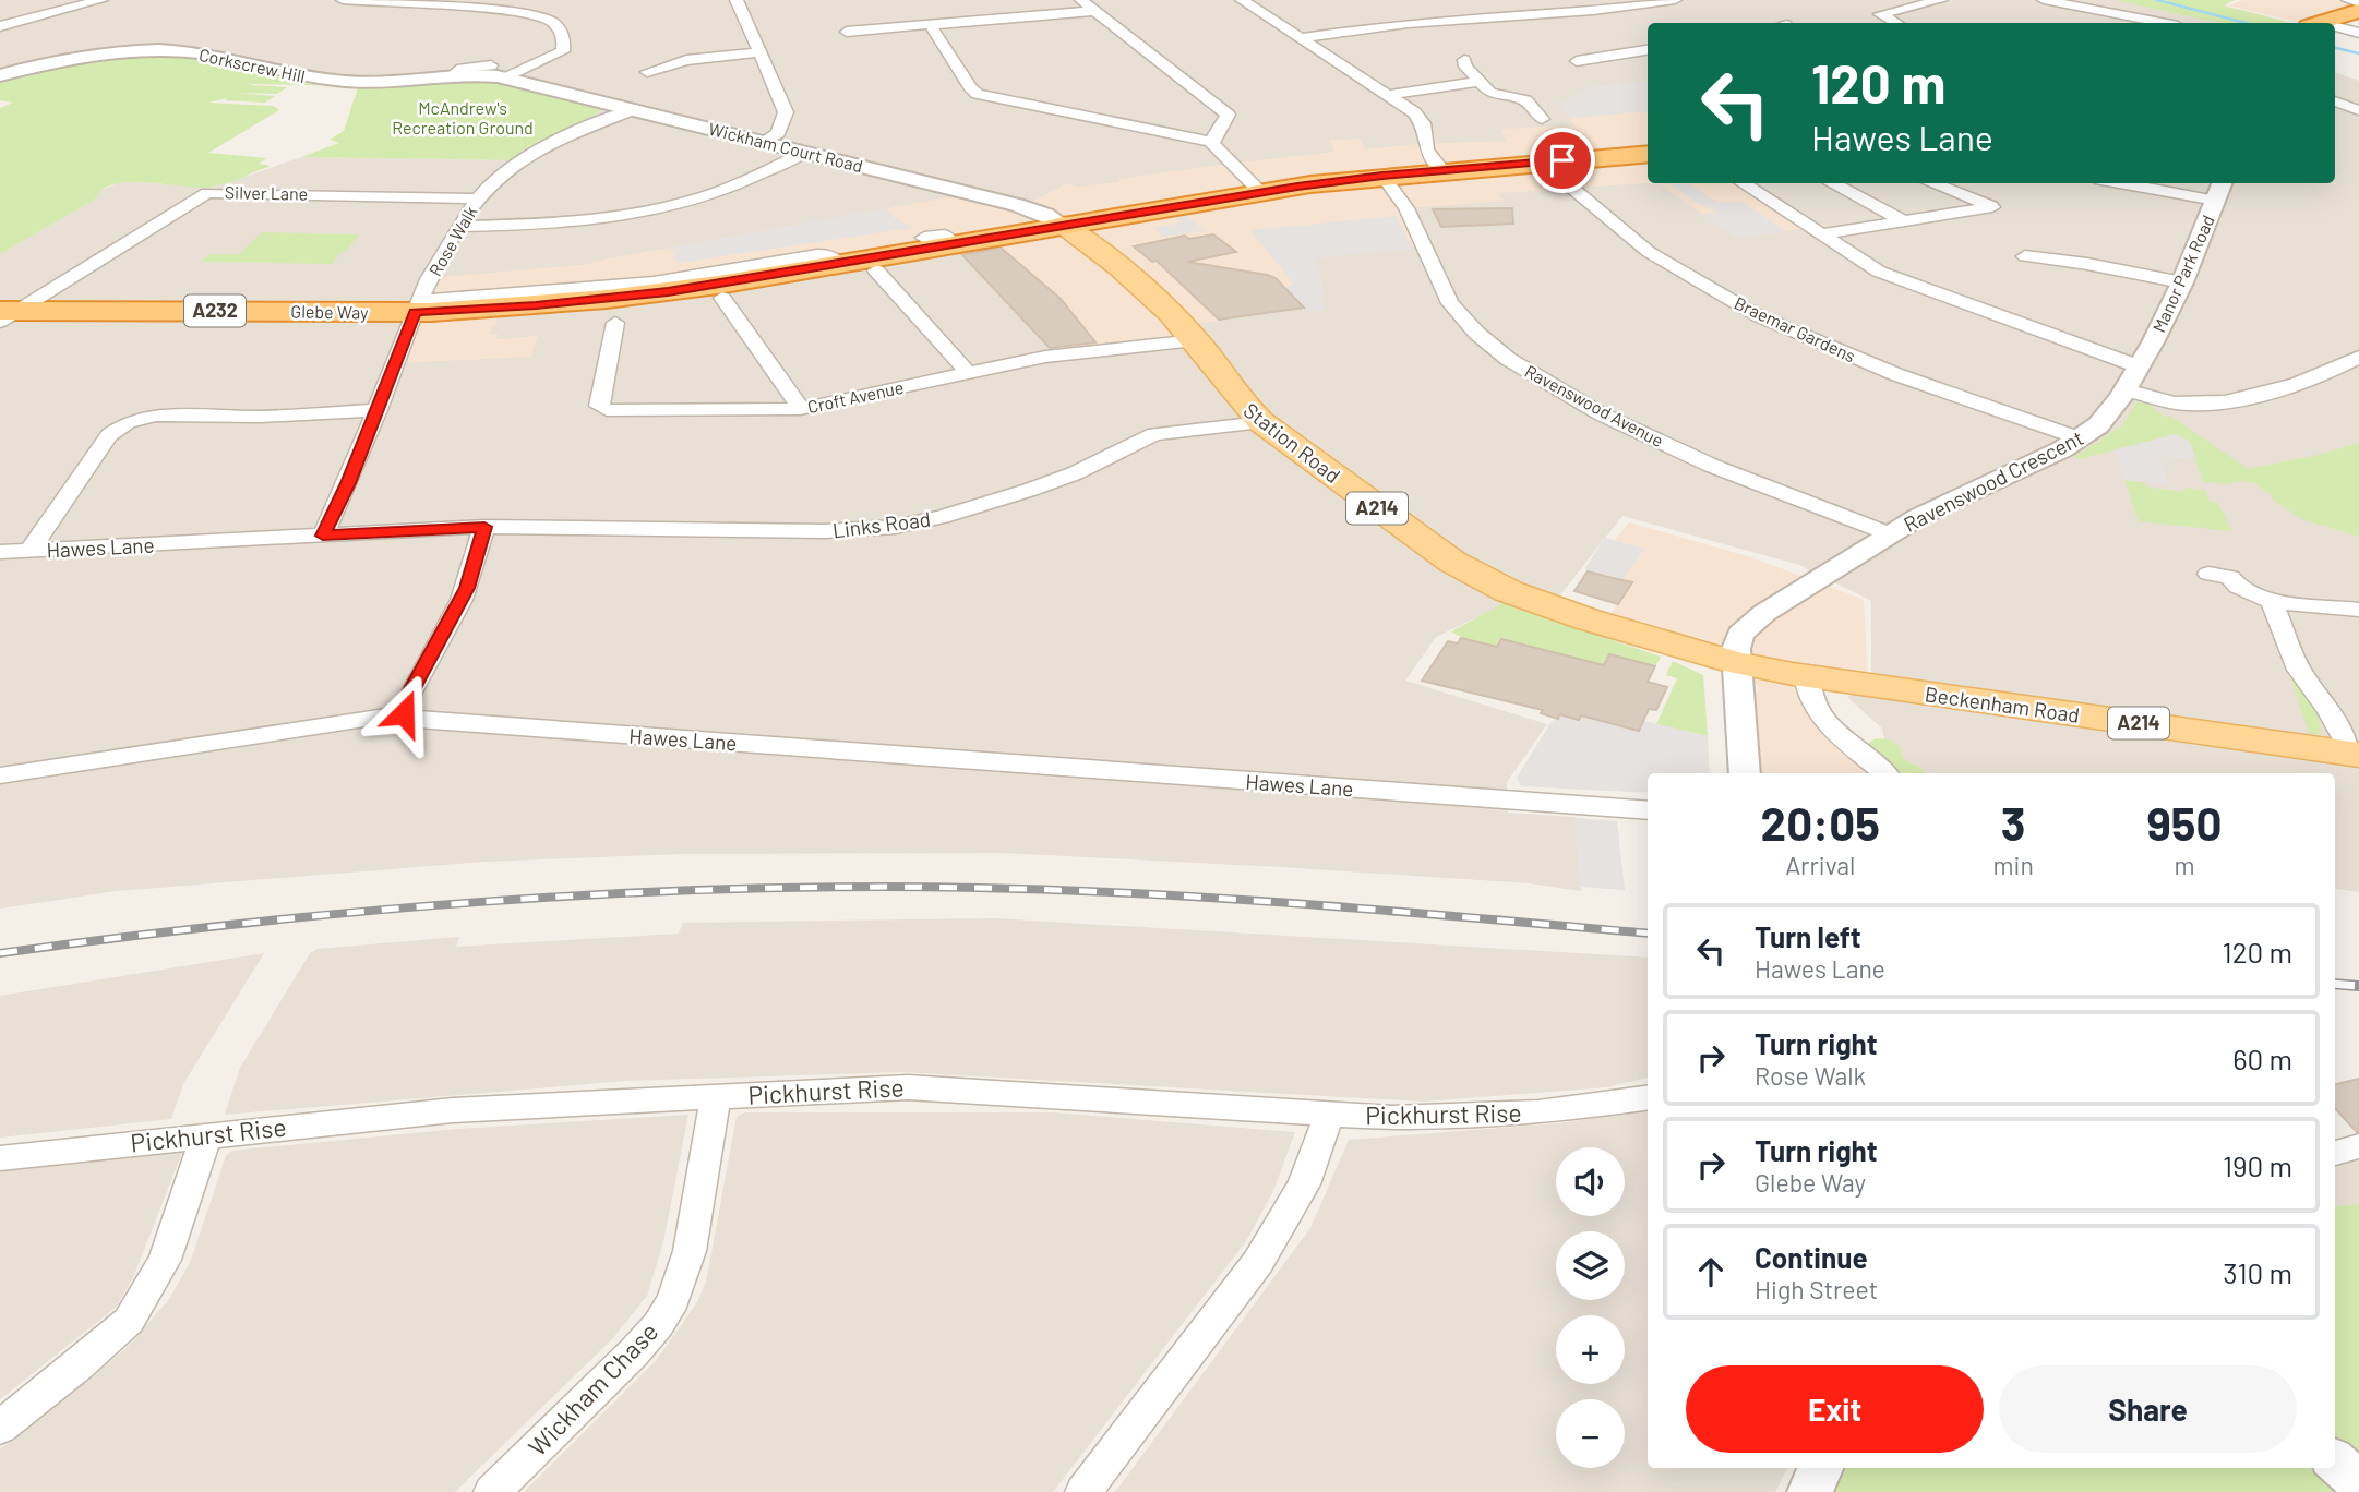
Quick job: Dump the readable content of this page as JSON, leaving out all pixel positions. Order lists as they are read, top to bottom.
{
  "streets": {
    "highway": ["A232", "Glebe Way"],
    "main road": ["Station Road", "A214", "Beckenham Road"],
    "street": [
      "Corkscrew Hill",
      "Wickham Court Road",
      "Silver Lane",
      "Rose Walk",
      "Manor Park Road",
      "Braemar Gardens",
      "Croft Avenue",
      "Ravenswood Avenue",
      "Ravenswood Crescent",
      "Links Road",
      "Hawes Lane",
      "Pickhurst Rise",
      "Wickham Chase"
    ]
  },
  "crossings": [
    ["Corkscrew Hill", "Wickham Court Road"],
    ["Wickham Court Road", "Rose Walk"],
    ["Wickham Court Road", "A232"],
    ["Wickham Court Road", "Glebe Way"],
    ["Wickham Court Road", "Station Road"],
    ["Silver Lane", "Rose Walk"],
    ["Silver Lane", "Glebe Way"],
    ["Rose Walk", "Glebe Way"],
    ["Rose Walk", "Hawes Lane"],
    ["Manor Park Road", "Ravenswood Crescent"],
    ["A232", "Glebe Way"],
    ["A232", "Braemar Gardens"],
    ["A232", "Ravenswood Avenue"],
    ["A232", "Station Road"],
    ["Glebe Way", "Station Road"],
    ["Braemar Gardens", "Ravenswood Crescent"],
    ["Croft Avenue", "Station Road"],
    ["Ravenswood Avenue", "Ravenswood Crescent"],
    ["Station Road", "Ravenswood Crescent"],
    ["Station Road", "Links Road"],
    ["Station Road", "Beckenham Road"],
    ["Ravenswood Crescent", "Beckenham Road"],
    ["Links Road", "Hawes Lane"],
    ["Pickhurst Rise", "Wickham Chase"]
  ],
  "parks": ["McAndrew's Recreation Ground"],
  "page": {
    "turn": ["120 m", "Hawes Lane"],
    "eta": [
      "20:05",
      "Arrival",
      "3",
      "min",
      "950",
      "m"
    ],
    "list": [
      {
        "name": "Turn left",
        "note": "Hawes Lane",
        "value": "120 m"
      },
      {
        "name": "Turn right",
        "note": "Rose Walk",
        "value": "60 m"
      },
      {
        "name": "Turn right",
        "note": "Glebe Way",
        "value": "190 m"
      },
      {
        "name": "Continue",
        "note": "High Street",
        "value": "310 m"
      }
    ],
    "map_buttons": ["+", "−"],
    "buttons": ["Exit", "Share"]
  }
}
